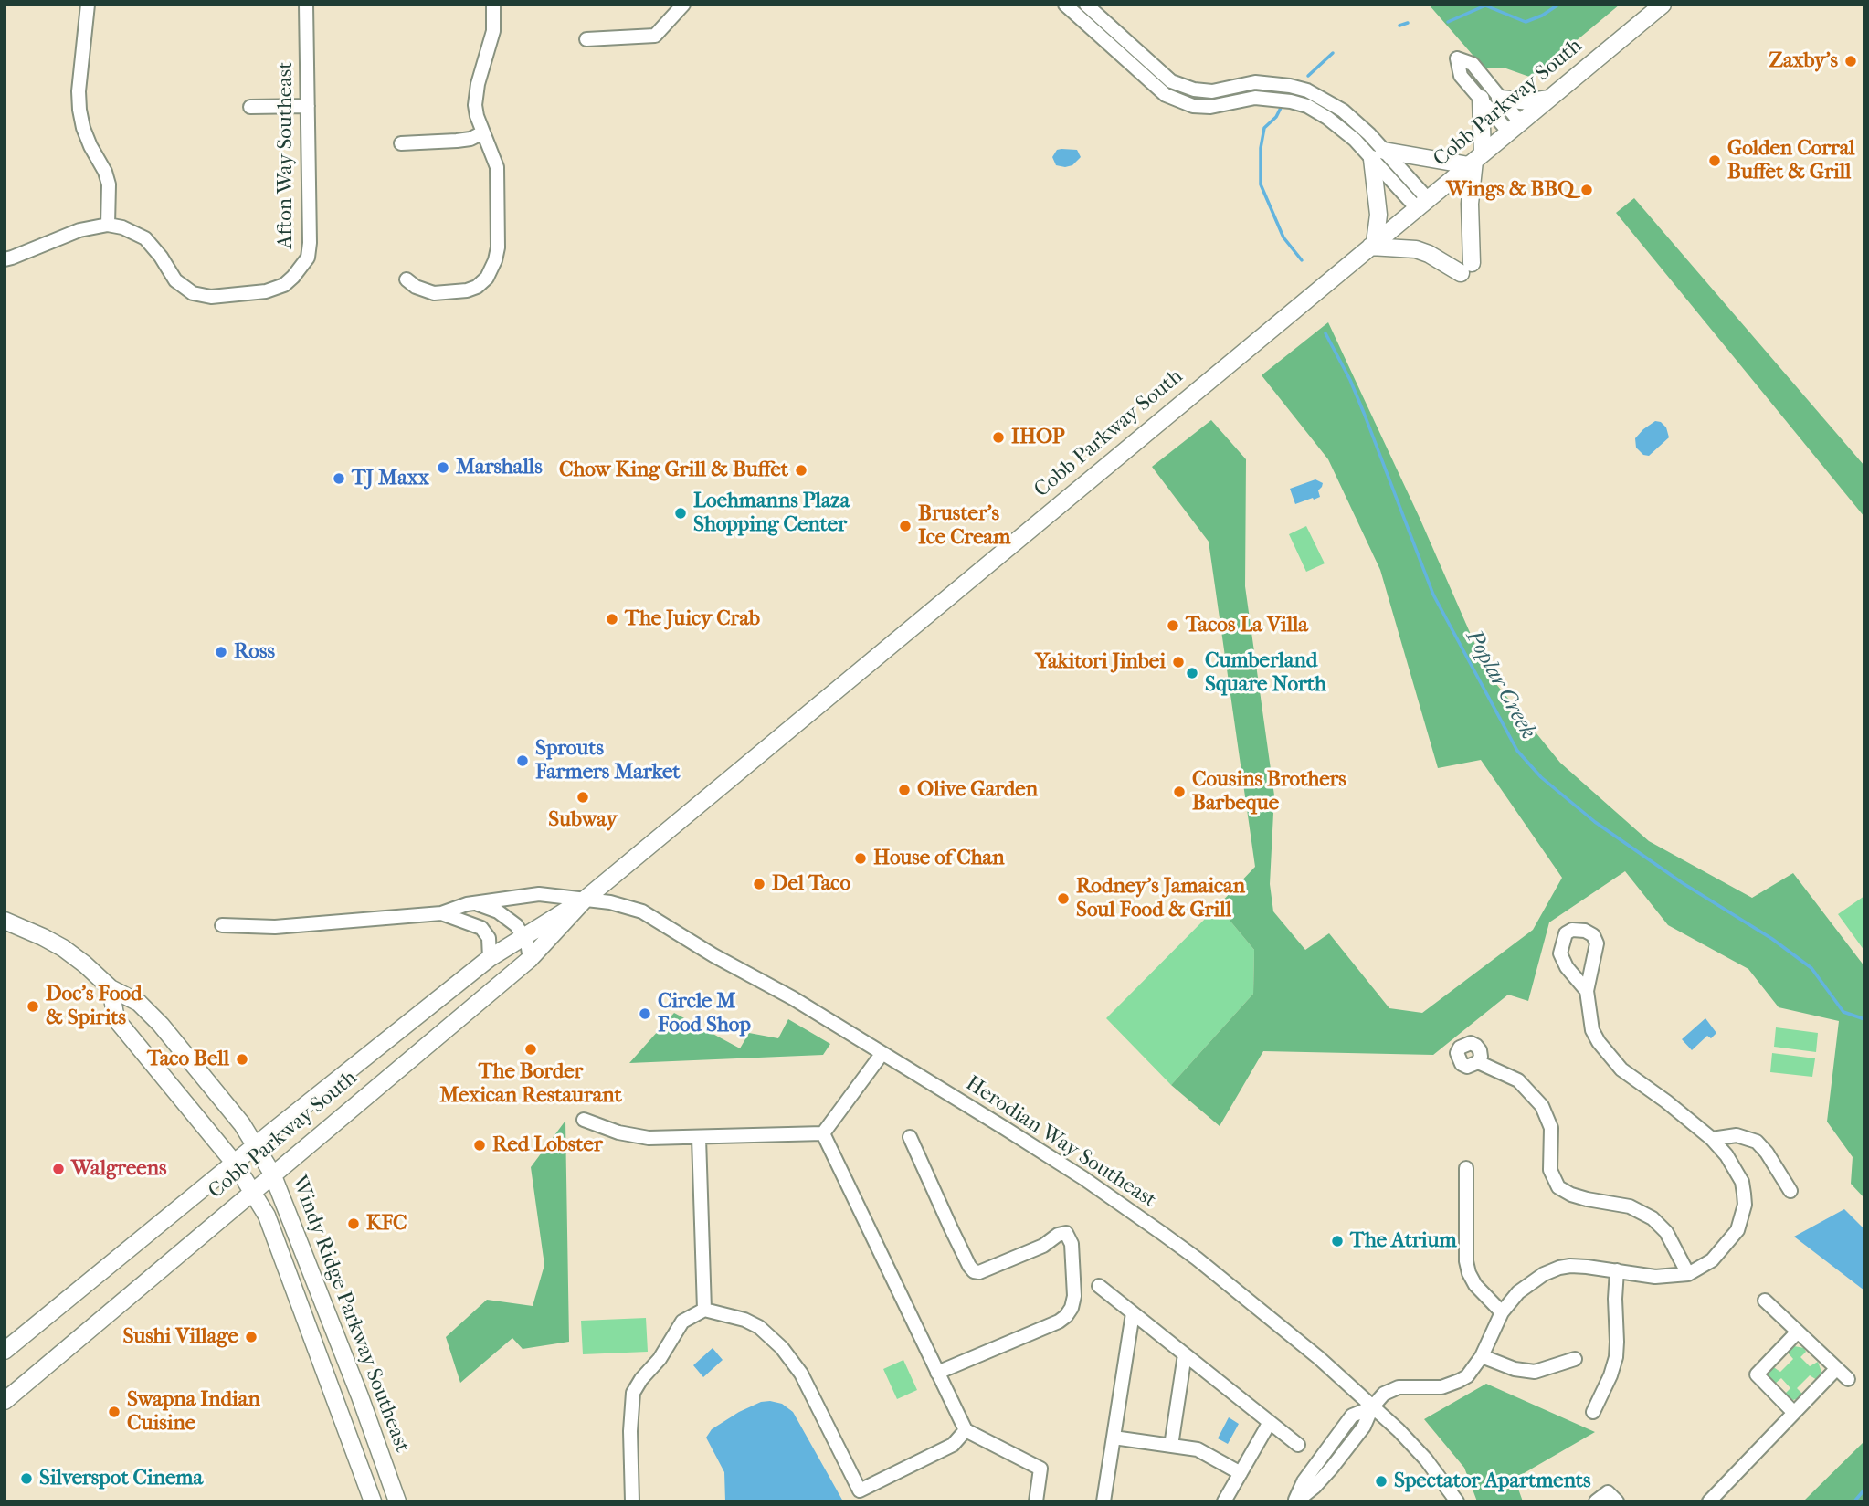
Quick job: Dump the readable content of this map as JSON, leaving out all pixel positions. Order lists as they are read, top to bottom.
{
  "streets": {
    "main road": ["Cobb Parkway South", "Windy Ridge Parkway Southeast"],
    "street": ["Afton Way Southeast", "Herodian Way Southeast"]
  },
  "crossings": [
    ["Cobb Parkway South", "Herodian Way Southeast"],
    ["Cobb Parkway South", "Windy Ridge Parkway Southeast"]
  ],
  "water": ["Poplar Creek"],
  "places": [
    "Zaxby's",
    "Golden Corral Buffet & Grill",
    "Wings & BBQ",
    "IHOP",
    "Marshalls",
    "Chow King Grill & Buffet",
    "TJ Maxx",
    "Loehmanns Plaza Shopping Center",
    "Bruster's Ice Cream",
    "The Juicy Crab",
    "Tacos La Villa",
    "Ross",
    "Yakitori Jinbei",
    "Cumberland Square North",
    "Sprouts Farmers Market",
    "Olive Garden",
    "Cousins Brothers Barbeque",
    "Subway",
    "House of Chan",
    "Del Taco",
    "Rodney's Jamaican Soul Food & Grill",
    "Doc's Food & Spirits",
    "Circle M Food Shop",
    "The Border Mexican Restaurant",
    "Taco Bell",
    "Red Lobster",
    "Walgreens",
    "KFC",
    "The Atrium",
    "Sushi Village",
    "Swapna Indian Cuisine",
    "Silverspot Cinema",
    "Spectator Apartments"
  ]
}
